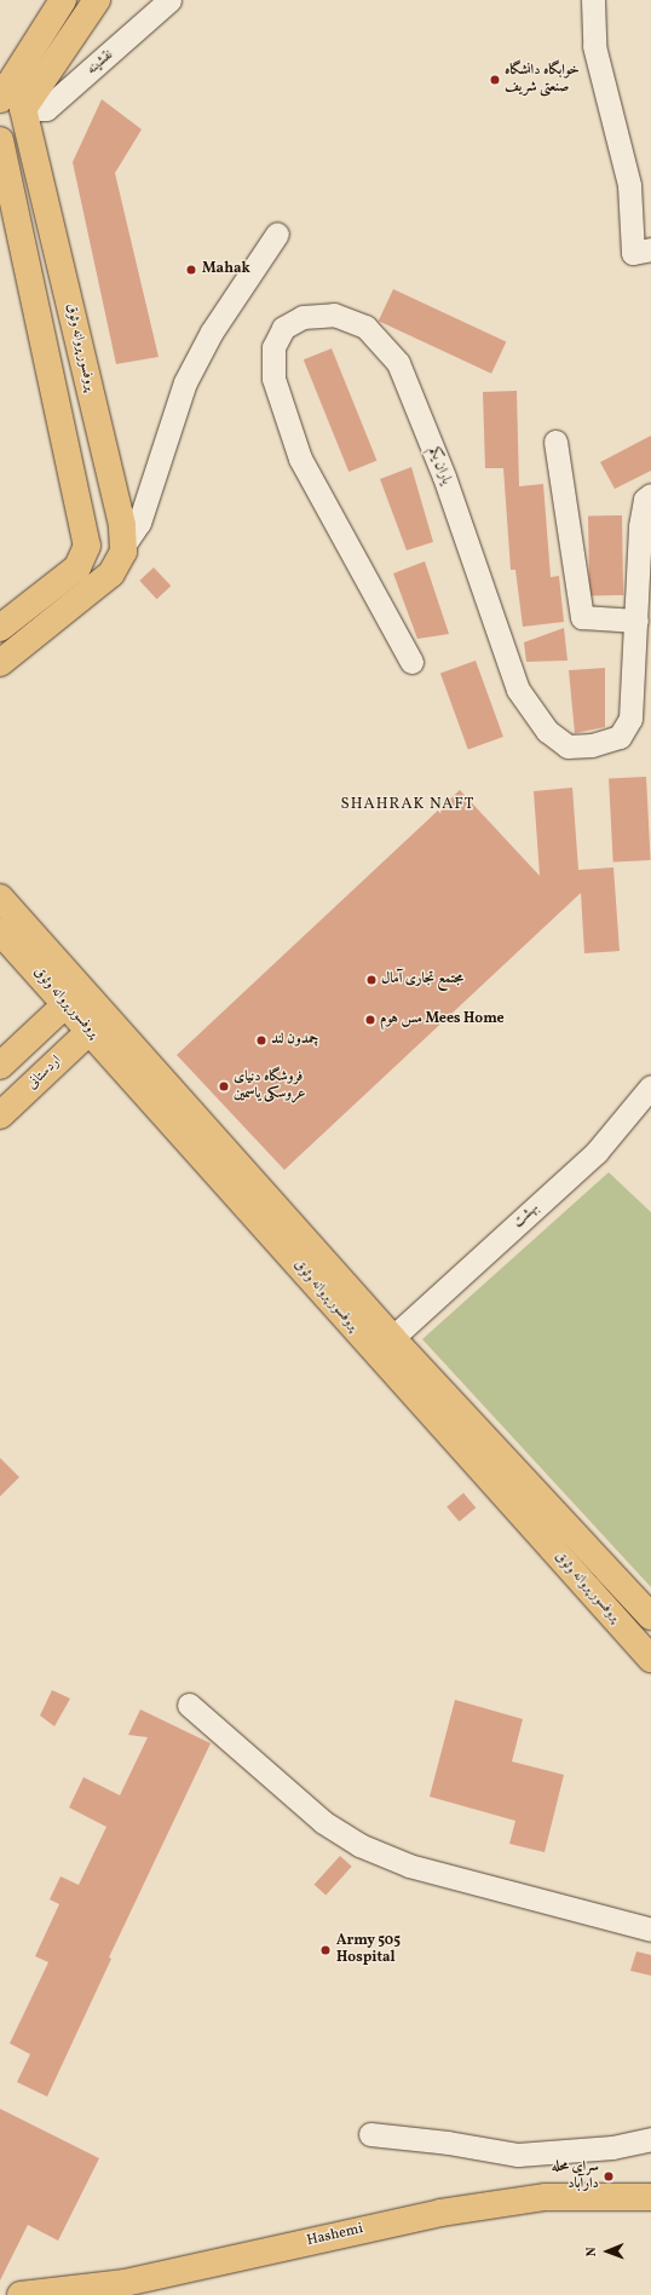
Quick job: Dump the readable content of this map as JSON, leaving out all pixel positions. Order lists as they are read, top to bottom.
{
  "streets": {
    "main road": ["پروفسور پروانه وثوق", "اردستانی", "Hashemi"],
    "street": ["نقشینه", "یاران یکم", "بهشت"]
  },
  "crossings": [
    ["نقشینه", "پروفسور پروانه وثوق"],
    ["پروفسور پروانه وثوق", "اردستانی"],
    ["پروفسور پروانه وثوق", "بهشت"]
  ],
  "districts": ["SHAHRAK NAFT"],
  "places": [
    "خوابگاه دانشگاه صنعتی شریف",
    "Mahak",
    "مجتمع تجاری آمال",
    "مس هوم Mees Home",
    "چمدون لند",
    "فروشگاه دنیای عروسکی یاسمین",
    "Army 505 Hospital",
    "سرای محله دارآباد"
  ],
  "north": "left"
}
